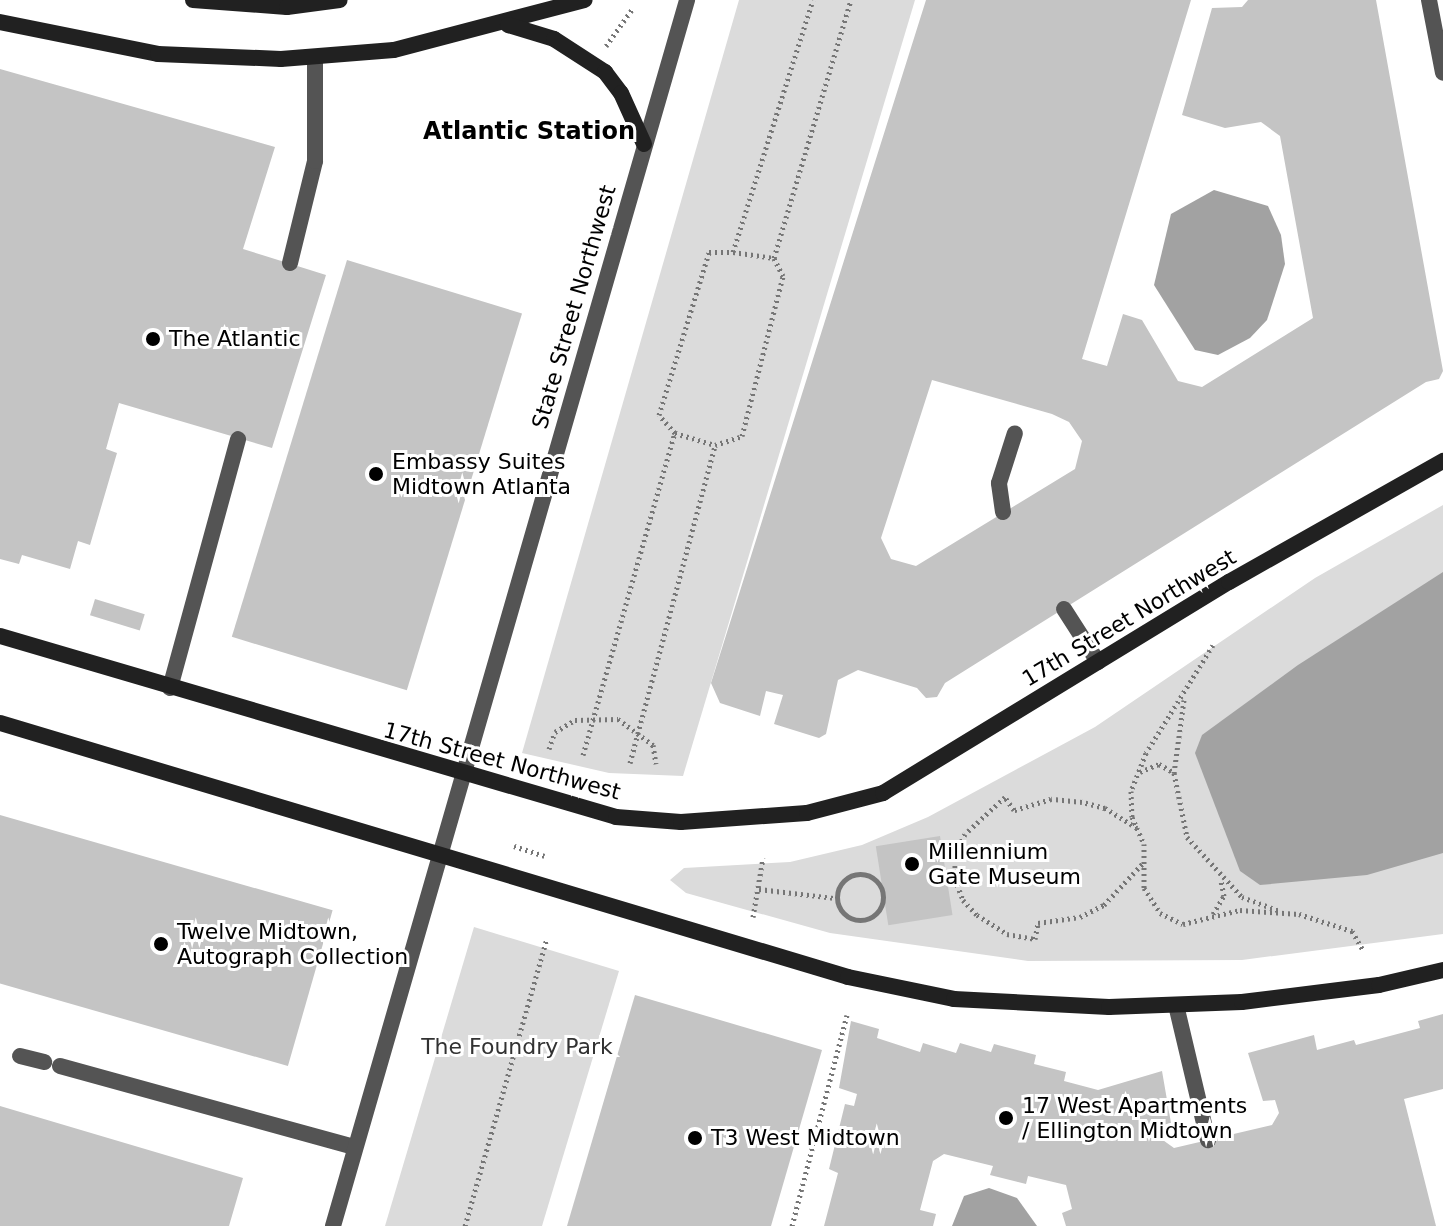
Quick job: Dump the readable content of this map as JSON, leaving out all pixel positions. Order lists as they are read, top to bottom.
{
  "streets": {
    "main road": ["17th Street Northwest"],
    "street": ["State Street Northwest"]
  },
  "crossings": [
    ["State Street Northwest", "17th Street Northwest"]
  ],
  "districts": ["Atlantic Station"],
  "parks": ["The Foundry Park"],
  "places": [
    "The Atlantic",
    "Embassy Suites Midtown Atlanta",
    "Millennium Gate Museum",
    "Twelve Midtown, Autograph Collection",
    "17 West Apartments / Ellington Midtown",
    "T3 West Midtown"
  ]
}
